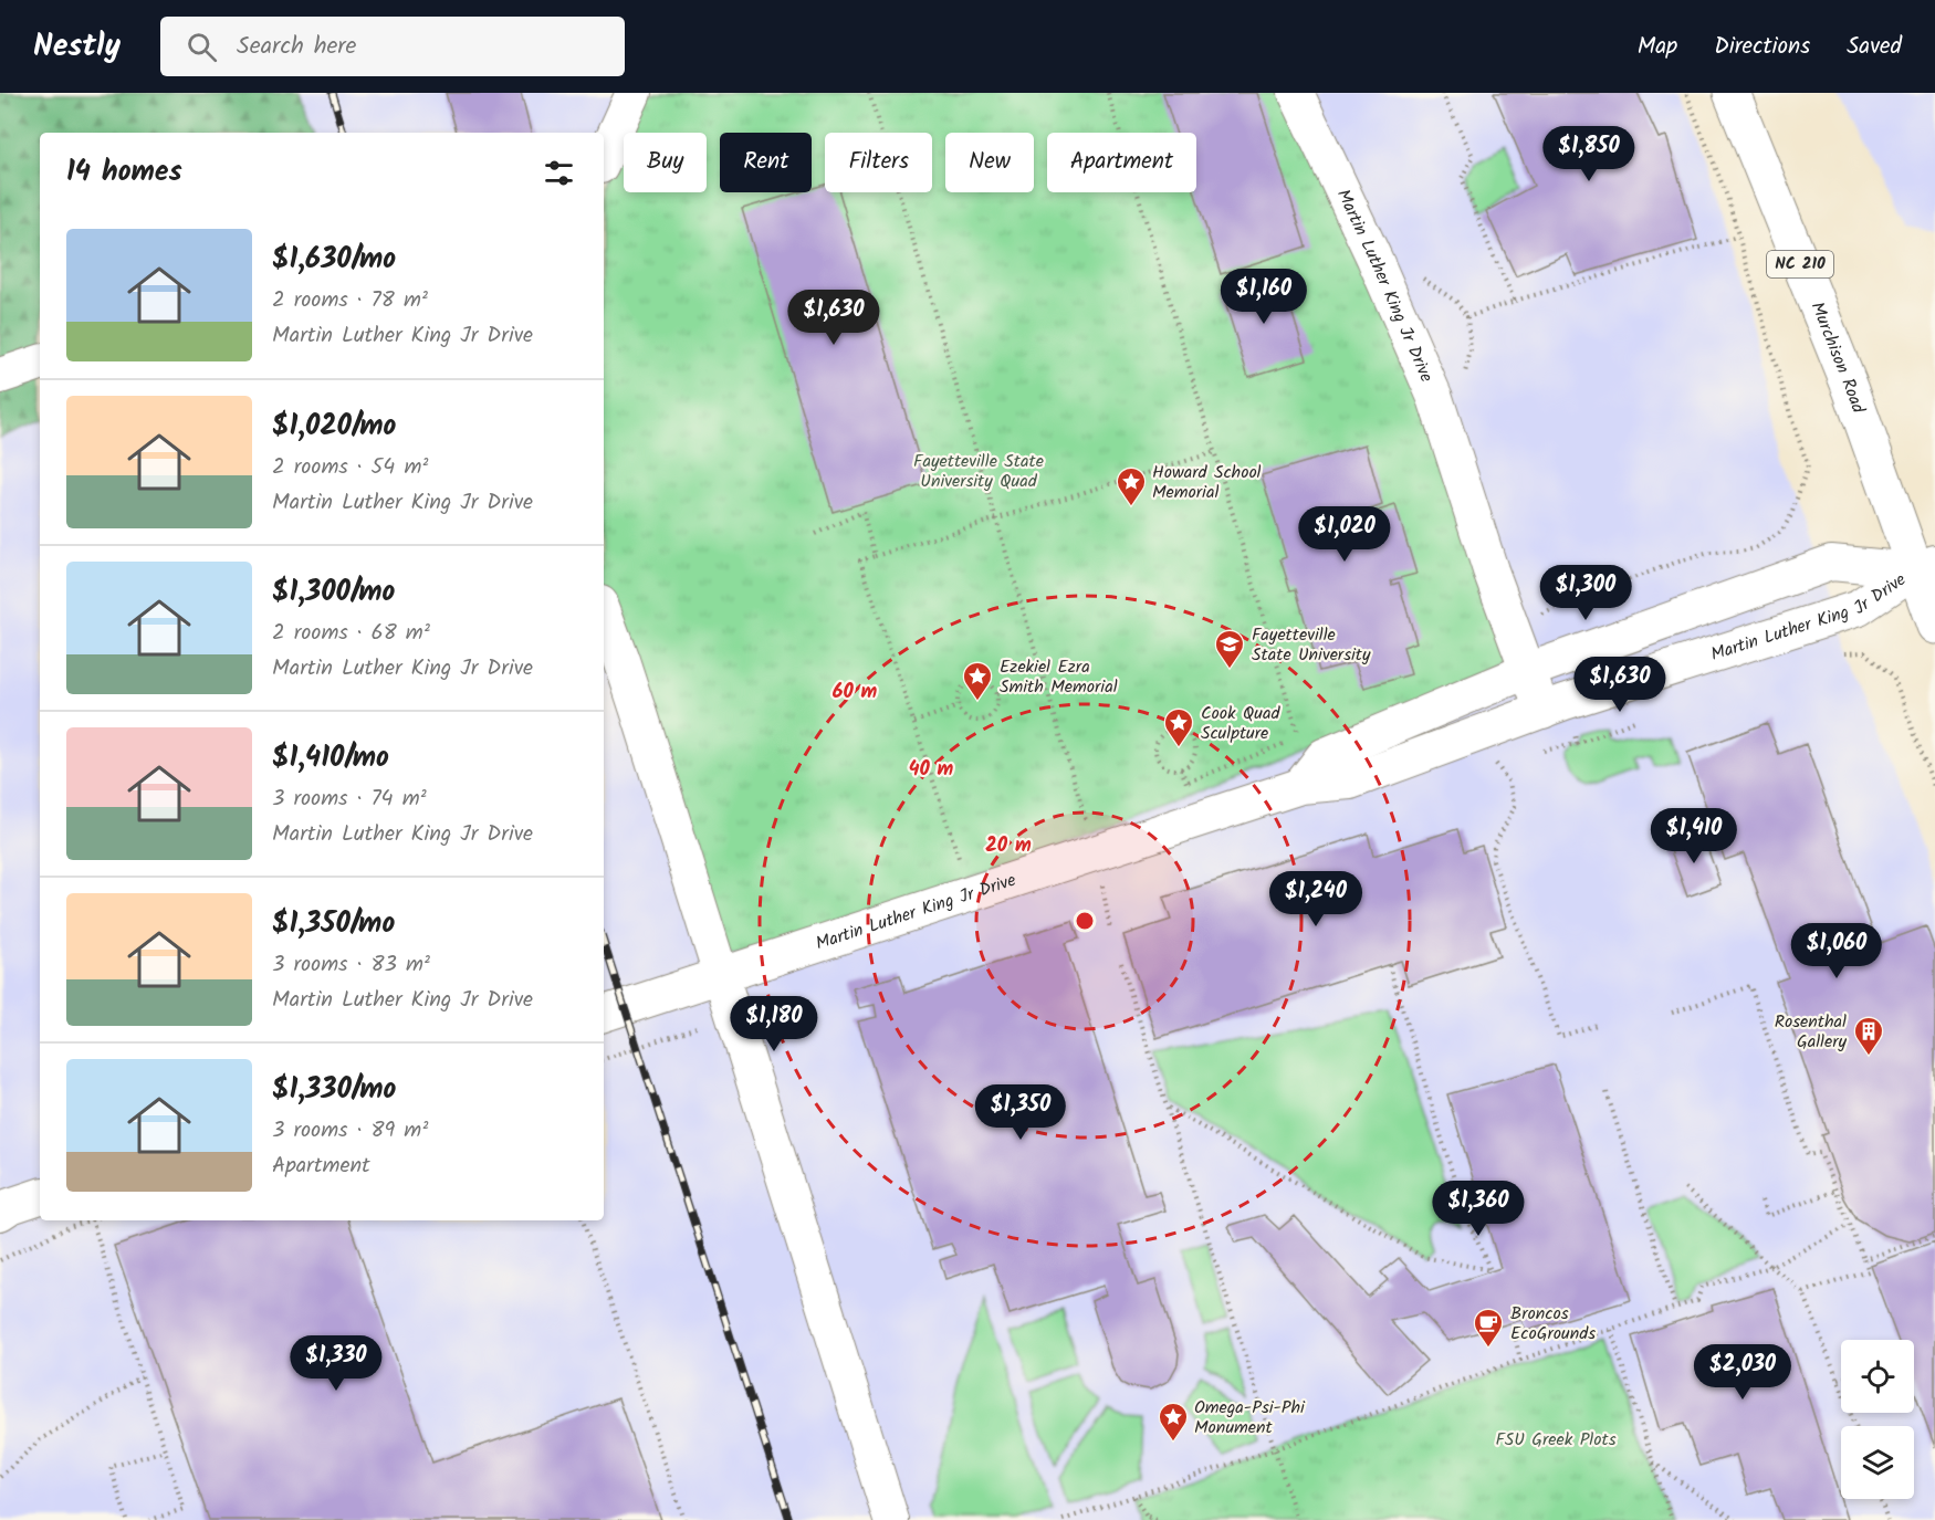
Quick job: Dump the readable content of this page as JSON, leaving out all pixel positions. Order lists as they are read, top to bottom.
{
  "streets": {
    "main road": ["NC 210", "Murchison Road"],
    "street": ["Martin Luther King Jr Drive"]
  },
  "crossings": [
    ["Martin Luther King Jr Drive", "Murchison Road"]
  ],
  "parks": ["Fayetteville State University Quad", "FSU Greek Plots"],
  "places": {
    "place": [
      "Howard School Memorial",
      "Ezekiel Ezra Smith Memorial",
      "Cook Quad Sculpture",
      "Omega-Psi-Phi Monument"
    ],
    "school or university": ["Fayetteville State University"],
    "building": ["Rosenthal Gallery"],
    "cafe": ["Broncos EcoGrounds"]
  },
  "page": {
    "header": "Nestly",
    "search": "Search here",
    "nav": ["Map", "Directions", "Saved"],
    "price": [
      "$1,850",
      "$1,160",
      "$1,630",
      "$1,020",
      "$1,300",
      "$1,630",
      "$1,410",
      "$1,240",
      "$1,060",
      "$1,180",
      "$1,350",
      "$1,360",
      "$1,330",
      "$2,030"
    ],
    "chip": [
      "Buy",
      "Rent",
      "Filters",
      "New",
      "Apartment"
    ],
    "heading": "14 homes",
    "list": [
      {
        "name": "$1,630/mo",
        "note": "2 rooms · 78 m² · Martin Luther King Jr Drive"
      },
      {
        "name": "$1,020/mo",
        "note": "2 rooms · 54 m² · Martin Luther King Jr Drive"
      },
      {
        "name": "$1,300/mo",
        "note": "2 rooms · 68 m² · Martin Luther King Jr Drive"
      },
      {
        "name": "$1,410/mo",
        "note": "3 rooms · 74 m² · Martin Luther King Jr Drive"
      },
      {
        "name": "$1,350/mo",
        "note": "3 rooms · 83 m² · Martin Luther King Jr Drive"
      },
      {
        "name": "$1,330/mo",
        "note": "3 rooms · 89 m² · Apartment"
      }
    ]
  },
  "rings": ["60 m", "40 m", "20 m"]
}
